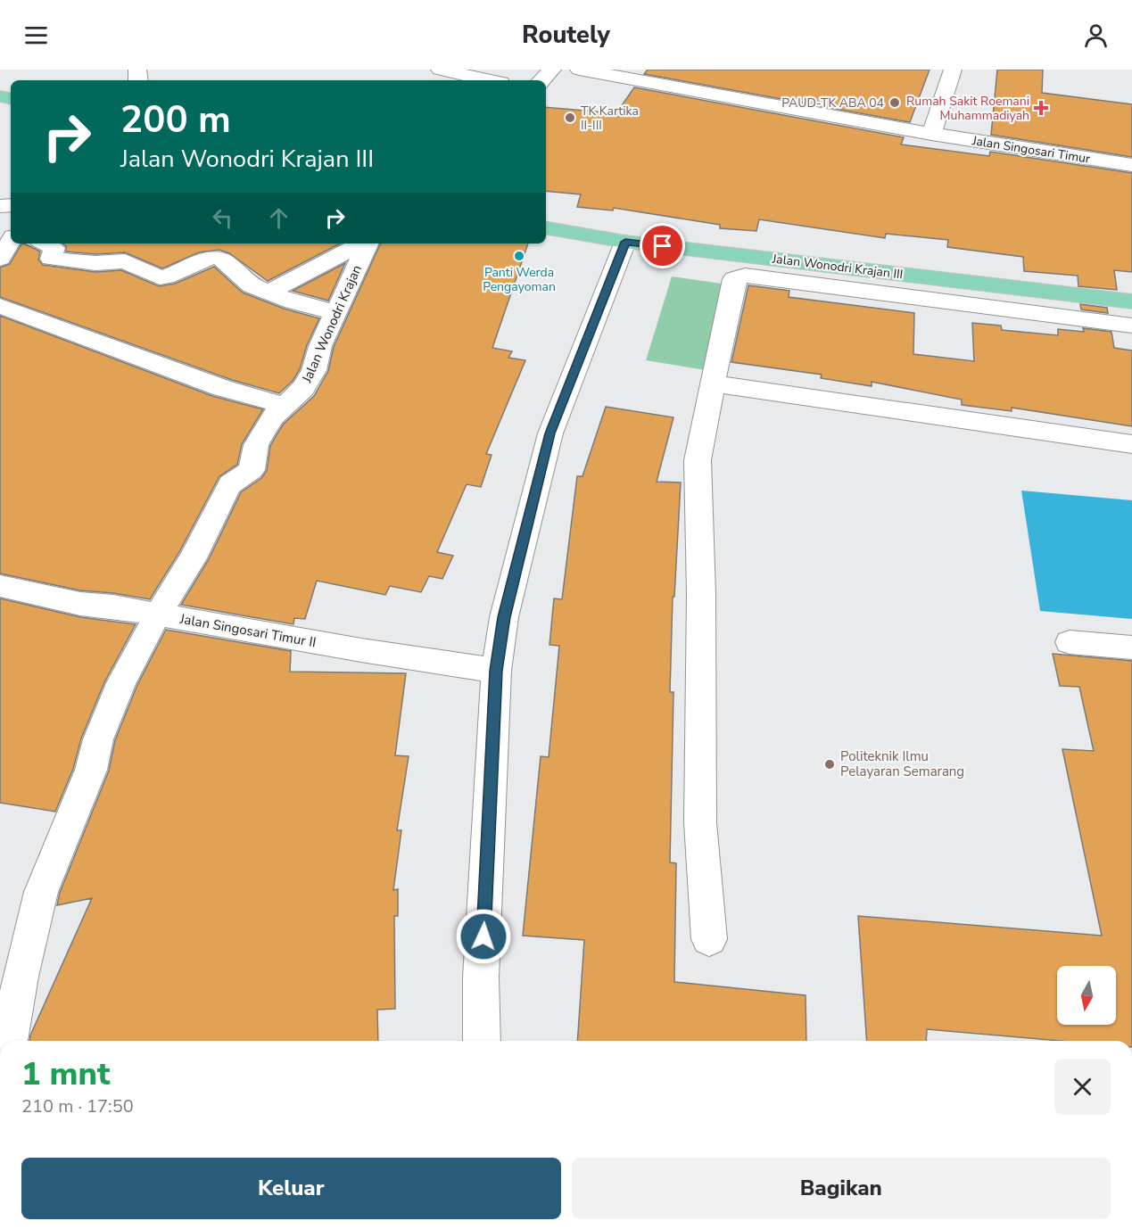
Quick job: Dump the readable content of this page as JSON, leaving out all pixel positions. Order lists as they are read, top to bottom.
{
  "streets": {
    "main road": ["Jalan Wonodri Krajan III"],
    "street": ["Jalan Singosari Timur", "Jalan Wonodri Krajan", "Jalan Singosari Timur II"]
  },
  "crossings": [
    ["Jalan Wonodri Krajan", "Jalan Singosari Timur II"]
  ],
  "places": {
    "other": [
      "PAUD-TK ABA 04",
      "TK Kartika II-III",
      "Panti Werda Pengayoman",
      "Politeknik Ilmu Pelayaran Semarang"
    ],
    "health": ["Rumah Sakit Roemani Muhammadiyah"]
  },
  "north": "bottom",
  "page": {
    "header": "Routely",
    "turn": ["200 m", "Jalan Wonodri Krajan III"],
    "heading": ["1 mnt", "210 m · 17:50"],
    "buttons": ["Keluar", "Bagikan"]
  }
}
